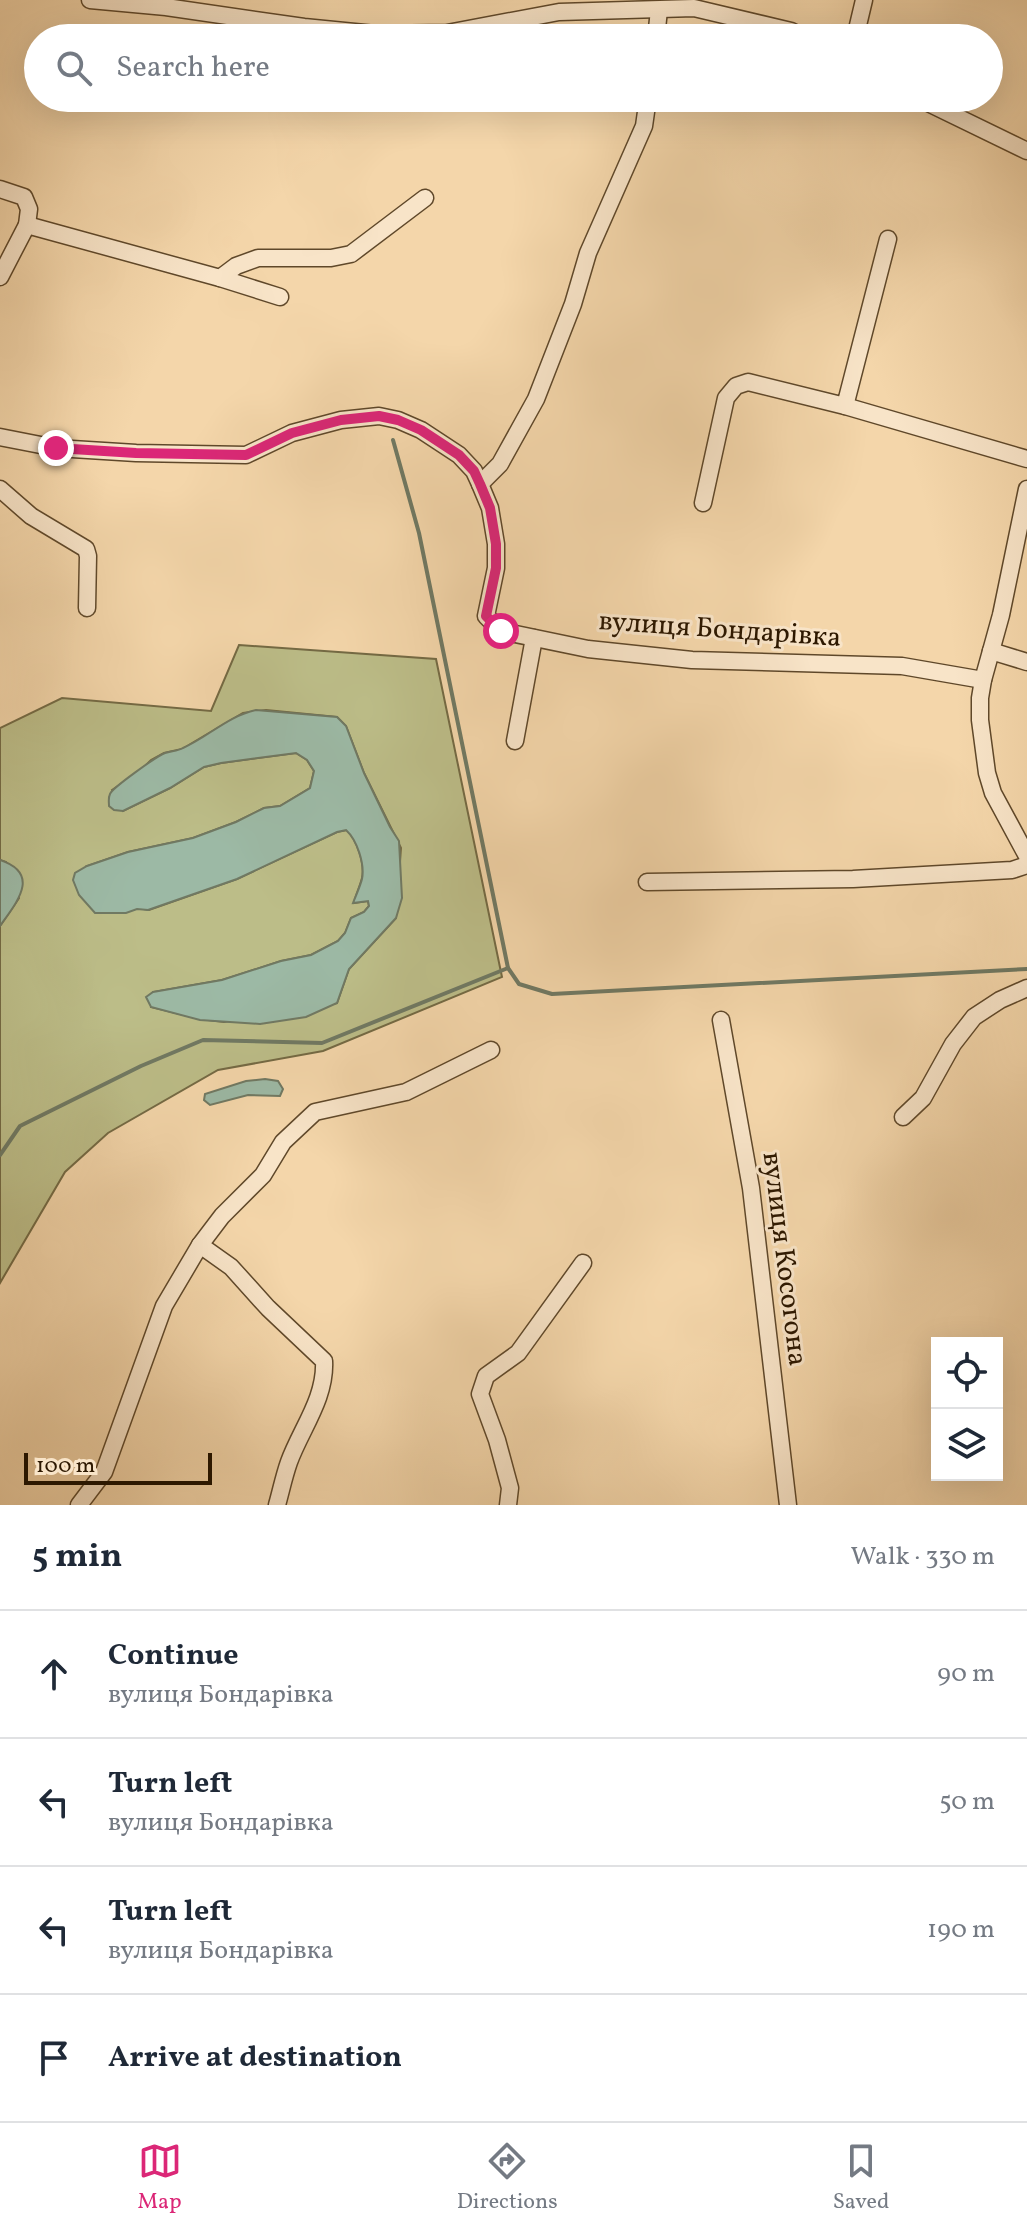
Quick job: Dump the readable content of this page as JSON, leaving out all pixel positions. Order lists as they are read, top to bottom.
{
  "streets": {
    "street": ["вулиця Бондарівка", "вулиця Косогона"]
  },
  "scale_bar": "100 m",
  "page": {
    "search": "Search here",
    "scale": "100 m",
    "heading": ["5 min", "Walk · 330 m"],
    "list": [
      ["Continue", "вулиця Бондарівка", "90 m"],
      ["Turn left", "вулиця Бондарівка", "50 m"],
      ["Turn left", "вулиця Бондарівка", "190 m"],
      "Arrive at destination"
    ],
    "nav": ["Map", "Directions", "Saved"]
  }
}
